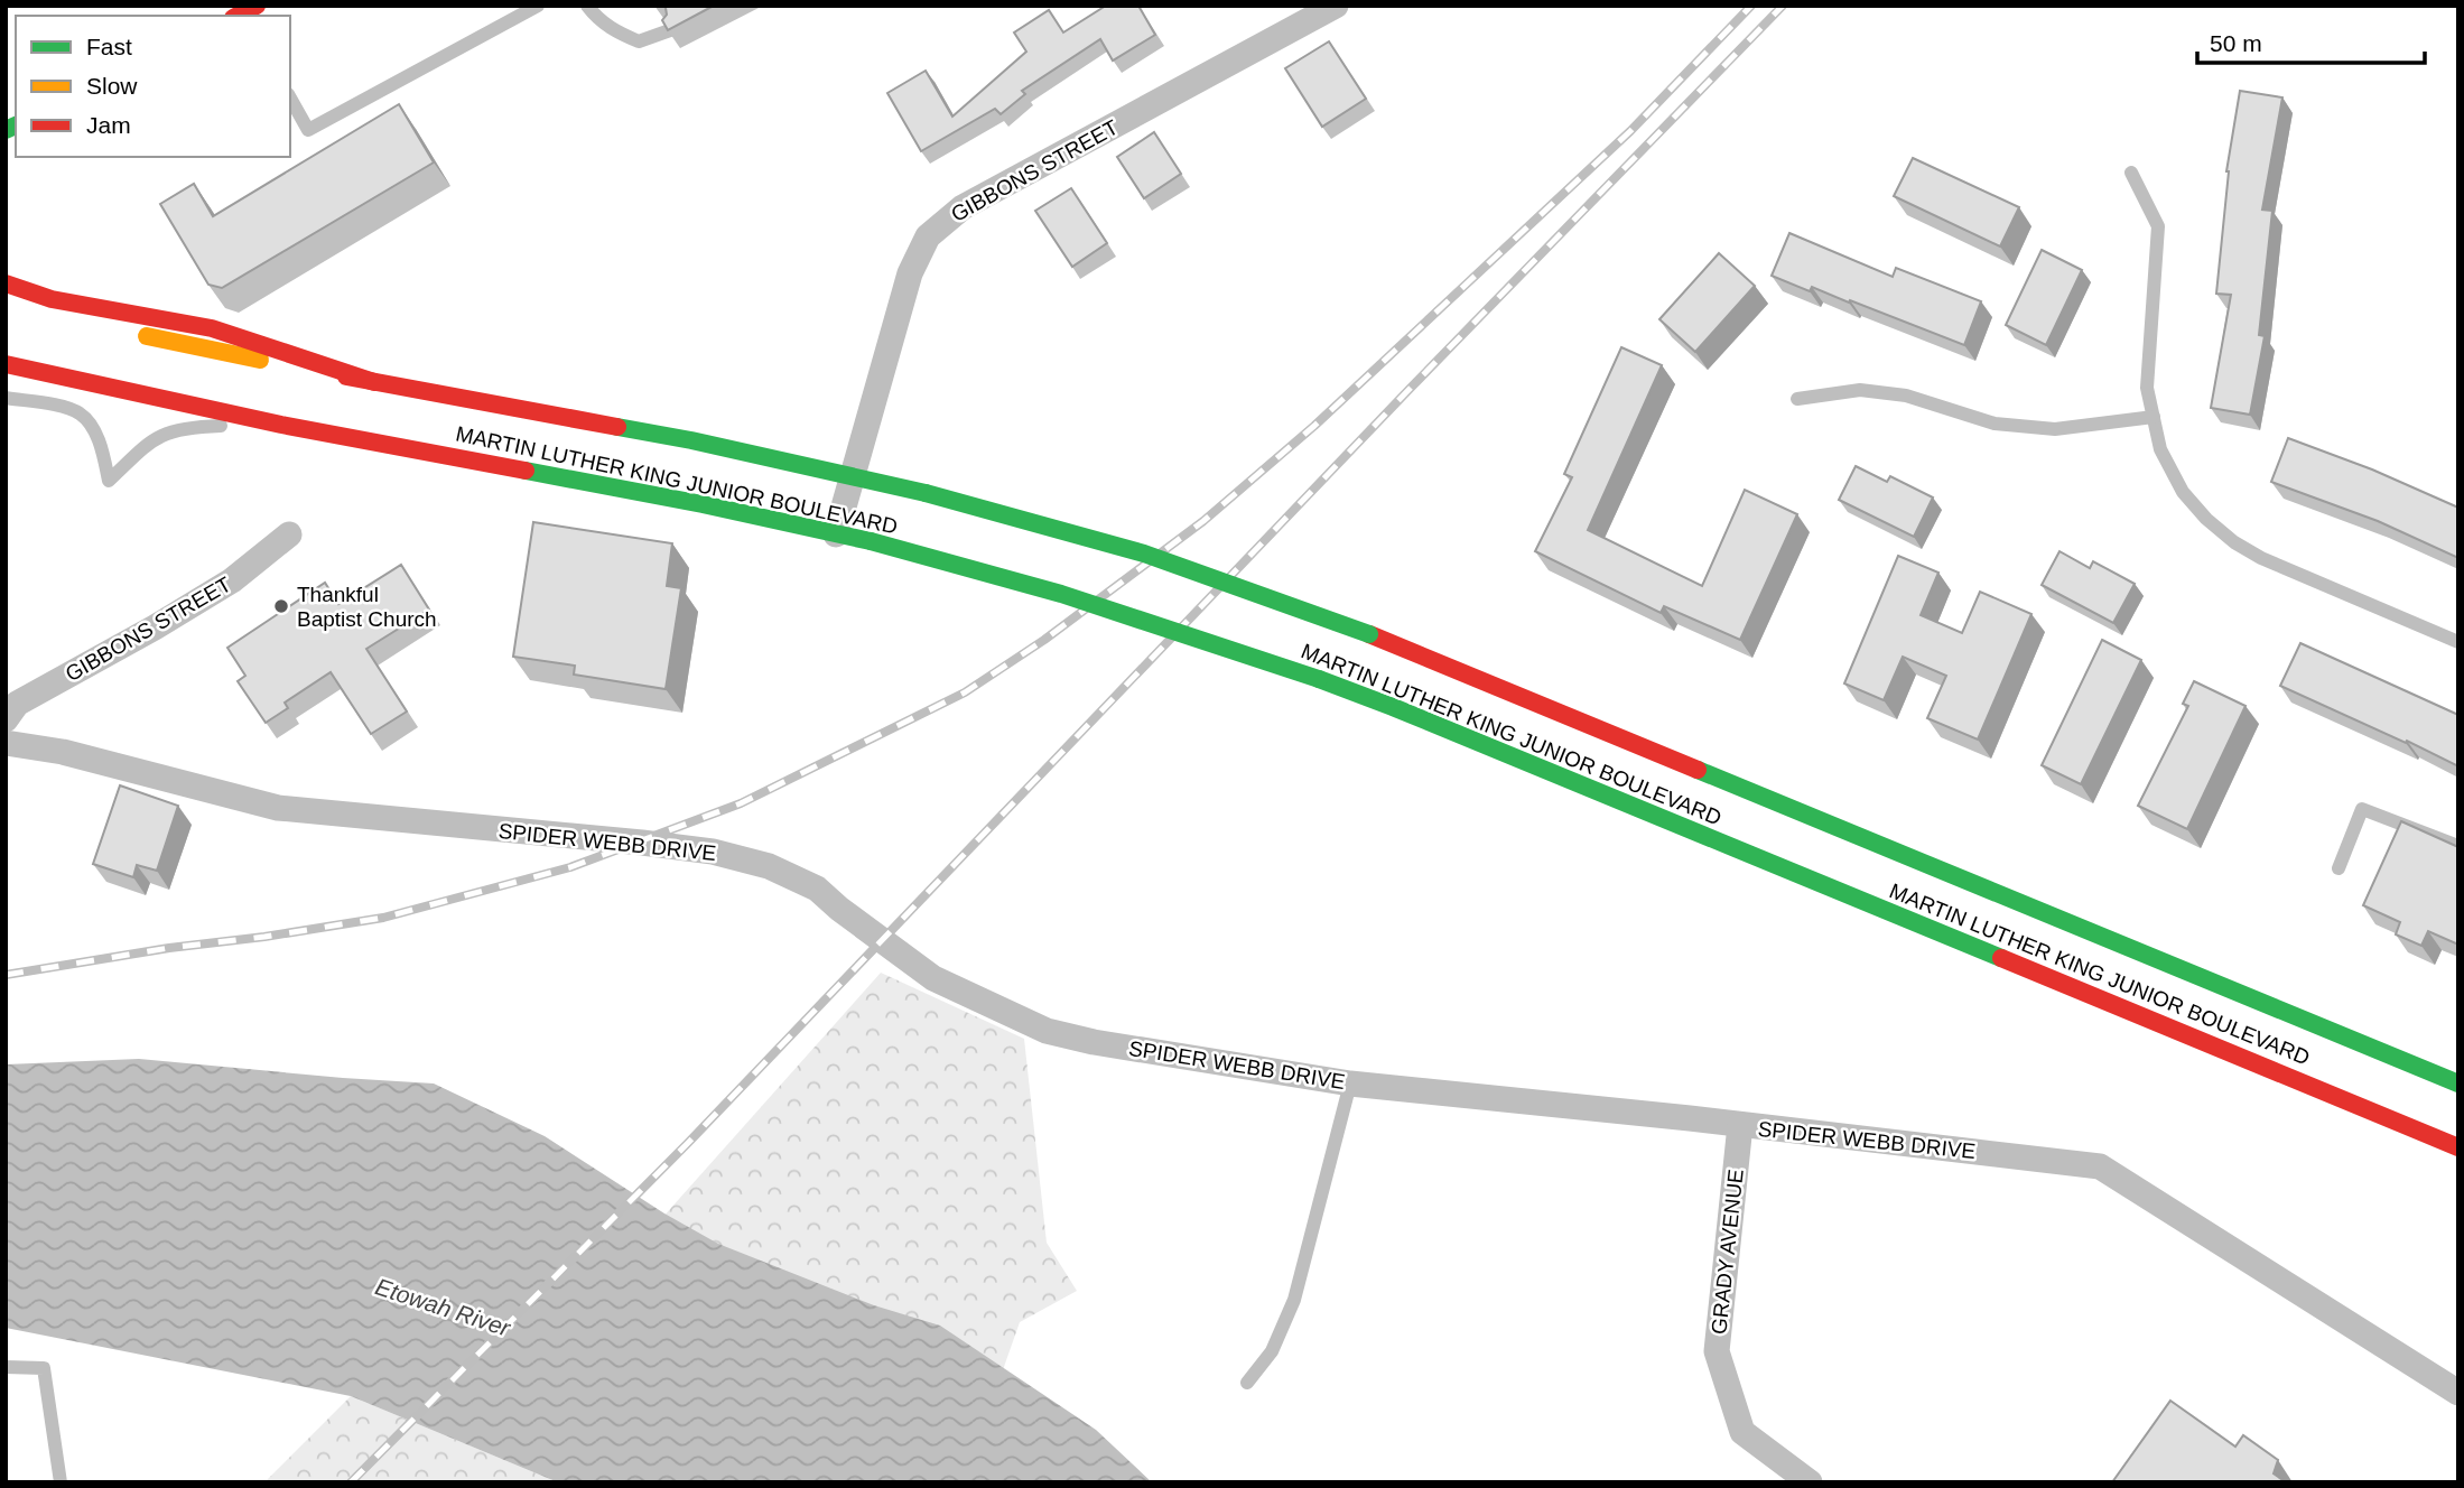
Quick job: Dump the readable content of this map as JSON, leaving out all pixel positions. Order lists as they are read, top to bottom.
{
  "streets": {
    "main road": ["MARTIN LUTHER KING JUNIOR BOULEVARD"],
    "street": ["GIBBONS STREET", "SPIDER WEBB DRIVE", "GRADY AVENUE"]
  },
  "crossings": [
    ["GIBBONS STREET", "MARTIN LUTHER KING JUNIOR BOULEVARD"],
    ["SPIDER WEBB DRIVE", "GRADY AVENUE"]
  ],
  "water": ["Etowah River"],
  "places": ["Thankful Baptist Church"],
  "legend": ["Fast", "Slow", "Jam"],
  "scale_bar": "50 m"
}
